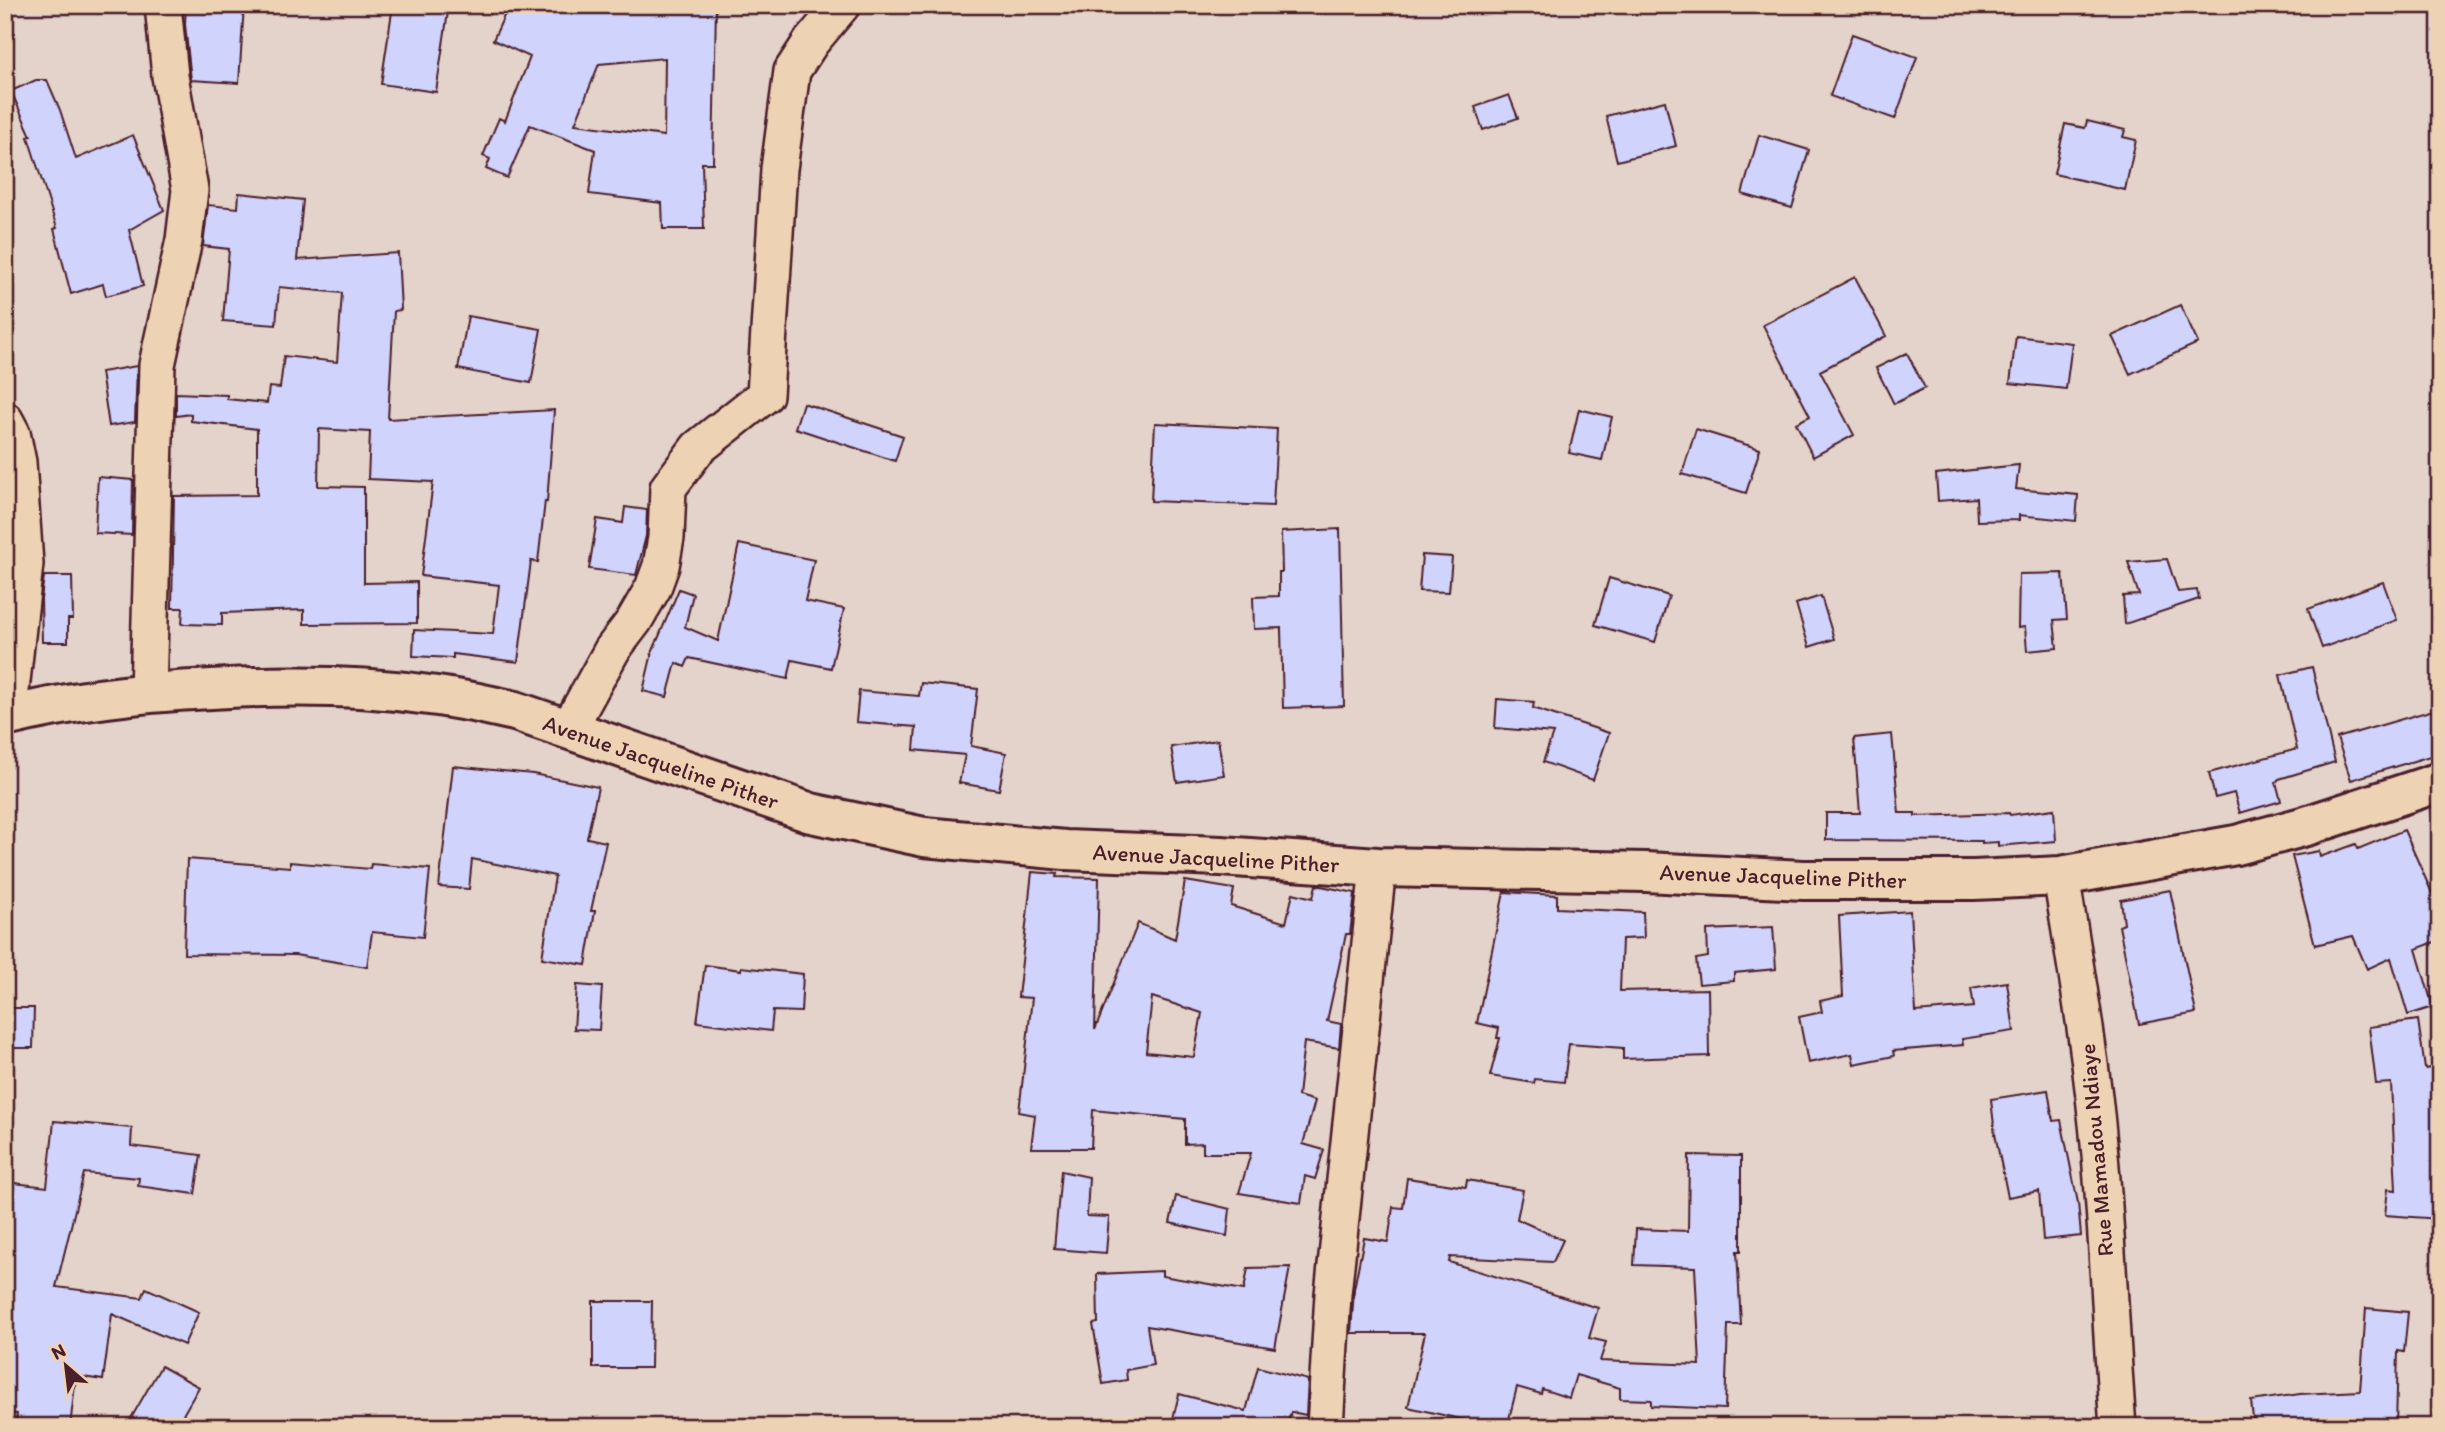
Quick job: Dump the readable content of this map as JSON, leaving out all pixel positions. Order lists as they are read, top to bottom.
{
  "streets": {
    "street": ["Avenue Jacqueline Pither", "Rue Mamadou Ndiaye"]
  },
  "crossings": [
    ["Avenue Jacqueline Pither", "Rue Mamadou Ndiaye"]
  ],
  "north": "top left"
}
